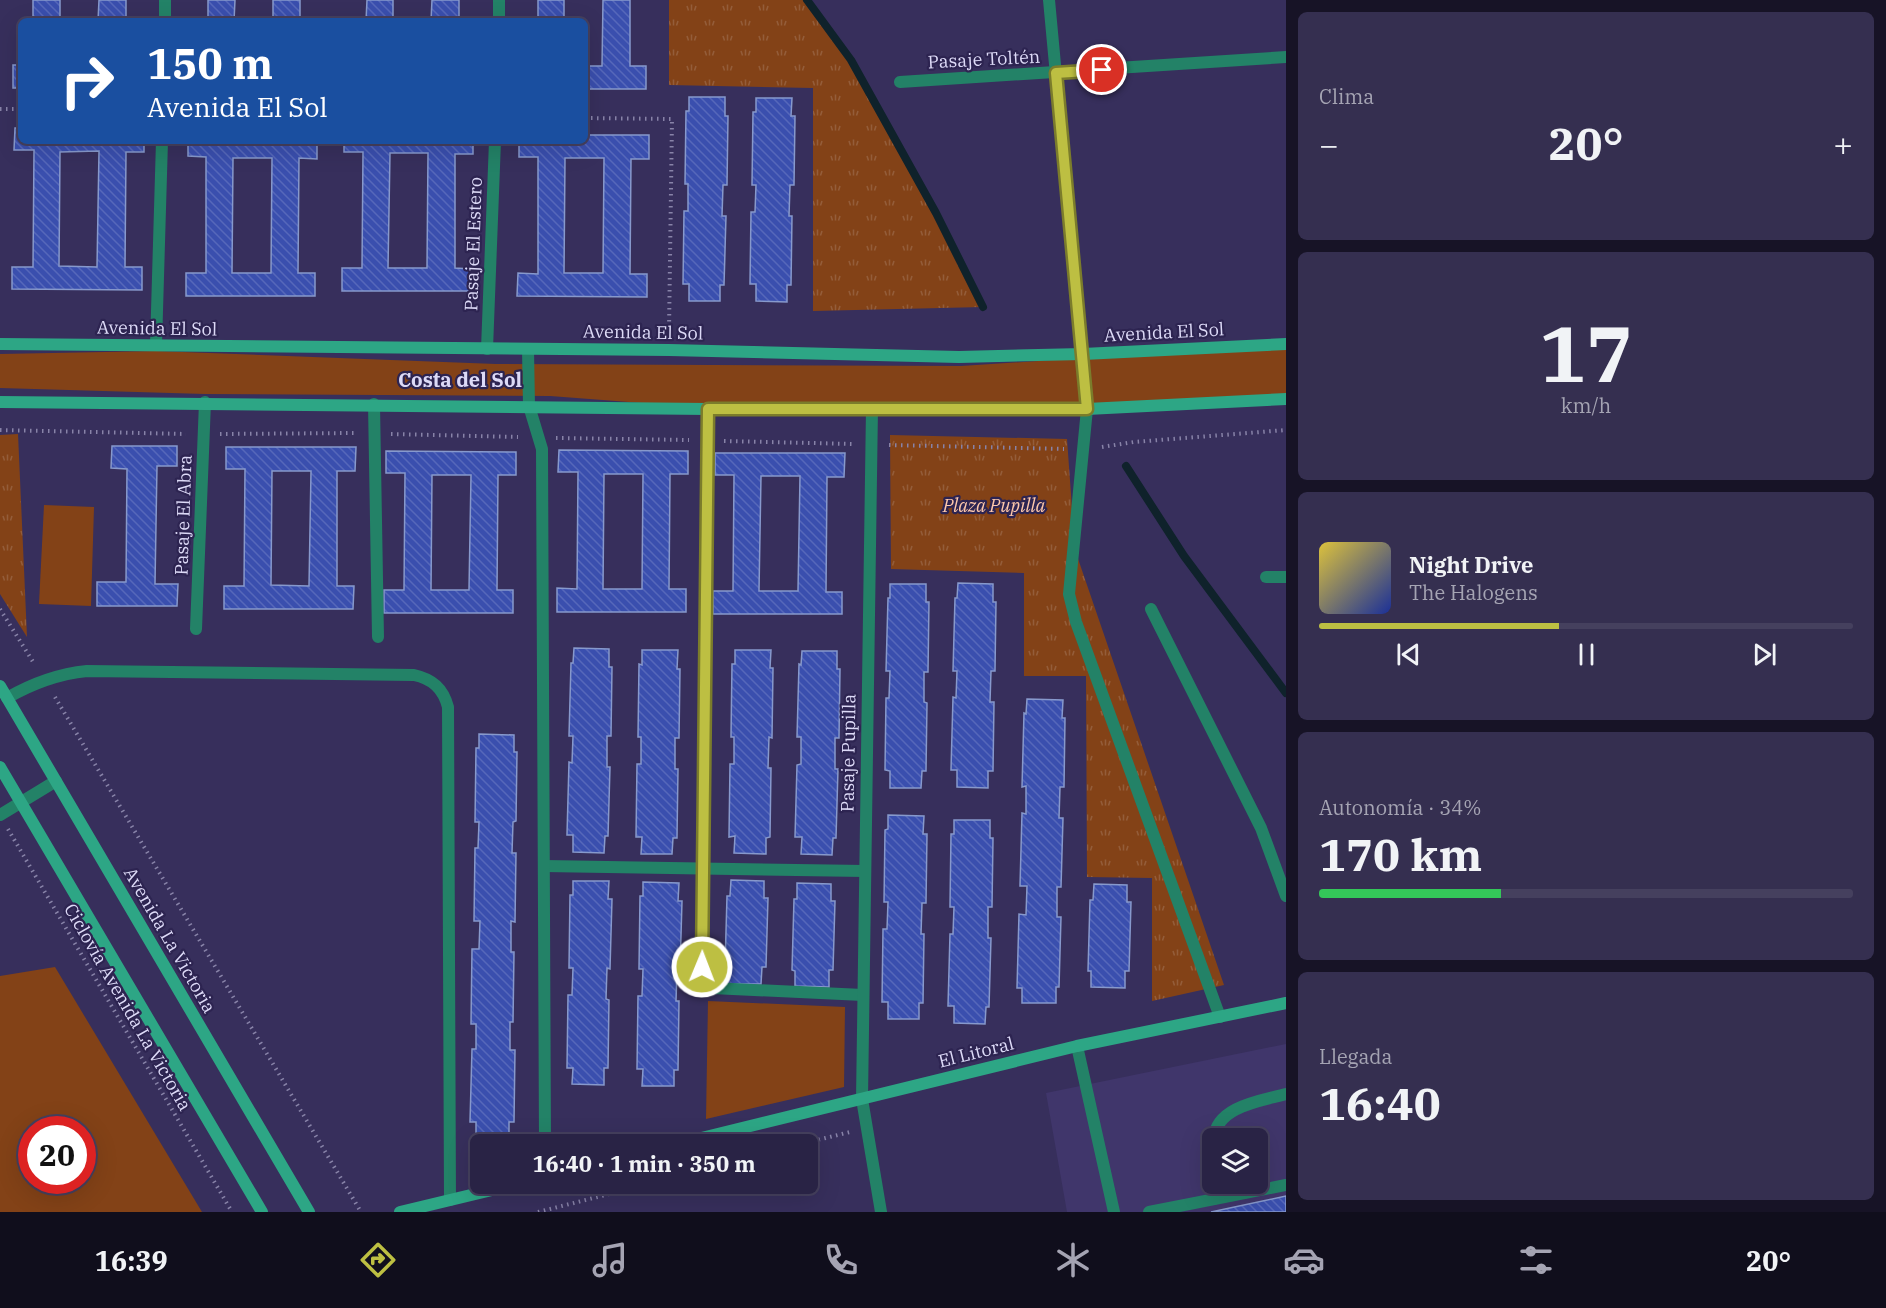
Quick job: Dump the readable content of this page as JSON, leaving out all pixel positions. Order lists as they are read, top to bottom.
{
  "streets": {
    "main road": ["Avenida El Sol", "Avenida La Victoria", "El Litoral"],
    "street": [
      "Pasaje Toltén",
      "Pasaje El Estero",
      "Pasaje El Abra",
      "Pasaje Pupilla"
    ],
    "path": ["Ciclovía Avenida La Victoria"]
  },
  "crossings": [
    ["Pasaje El Estero", "Avenida El Sol"],
    ["Pasaje Pupilla", "El Litoral"]
  ],
  "districts": ["Costa del Sol"],
  "parks": ["Plaza Pupilla"],
  "page": {
    "tile": [
      "Clima",
      ["17", "km/h"],
      ["Autonomía · 34%", "170 km"],
      ["Llegada", "16:40"]
    ],
    "turn": ["150 m", "Avenida El Sol"],
    "heat": ["−", "20°", "+"],
    "song": ["Night Drive", "The Halogens"],
    "limit": "20",
    "trip": "16:40 · 1 min · 350 m",
    "tabs": ["16:39", "20°"]
  }
}
